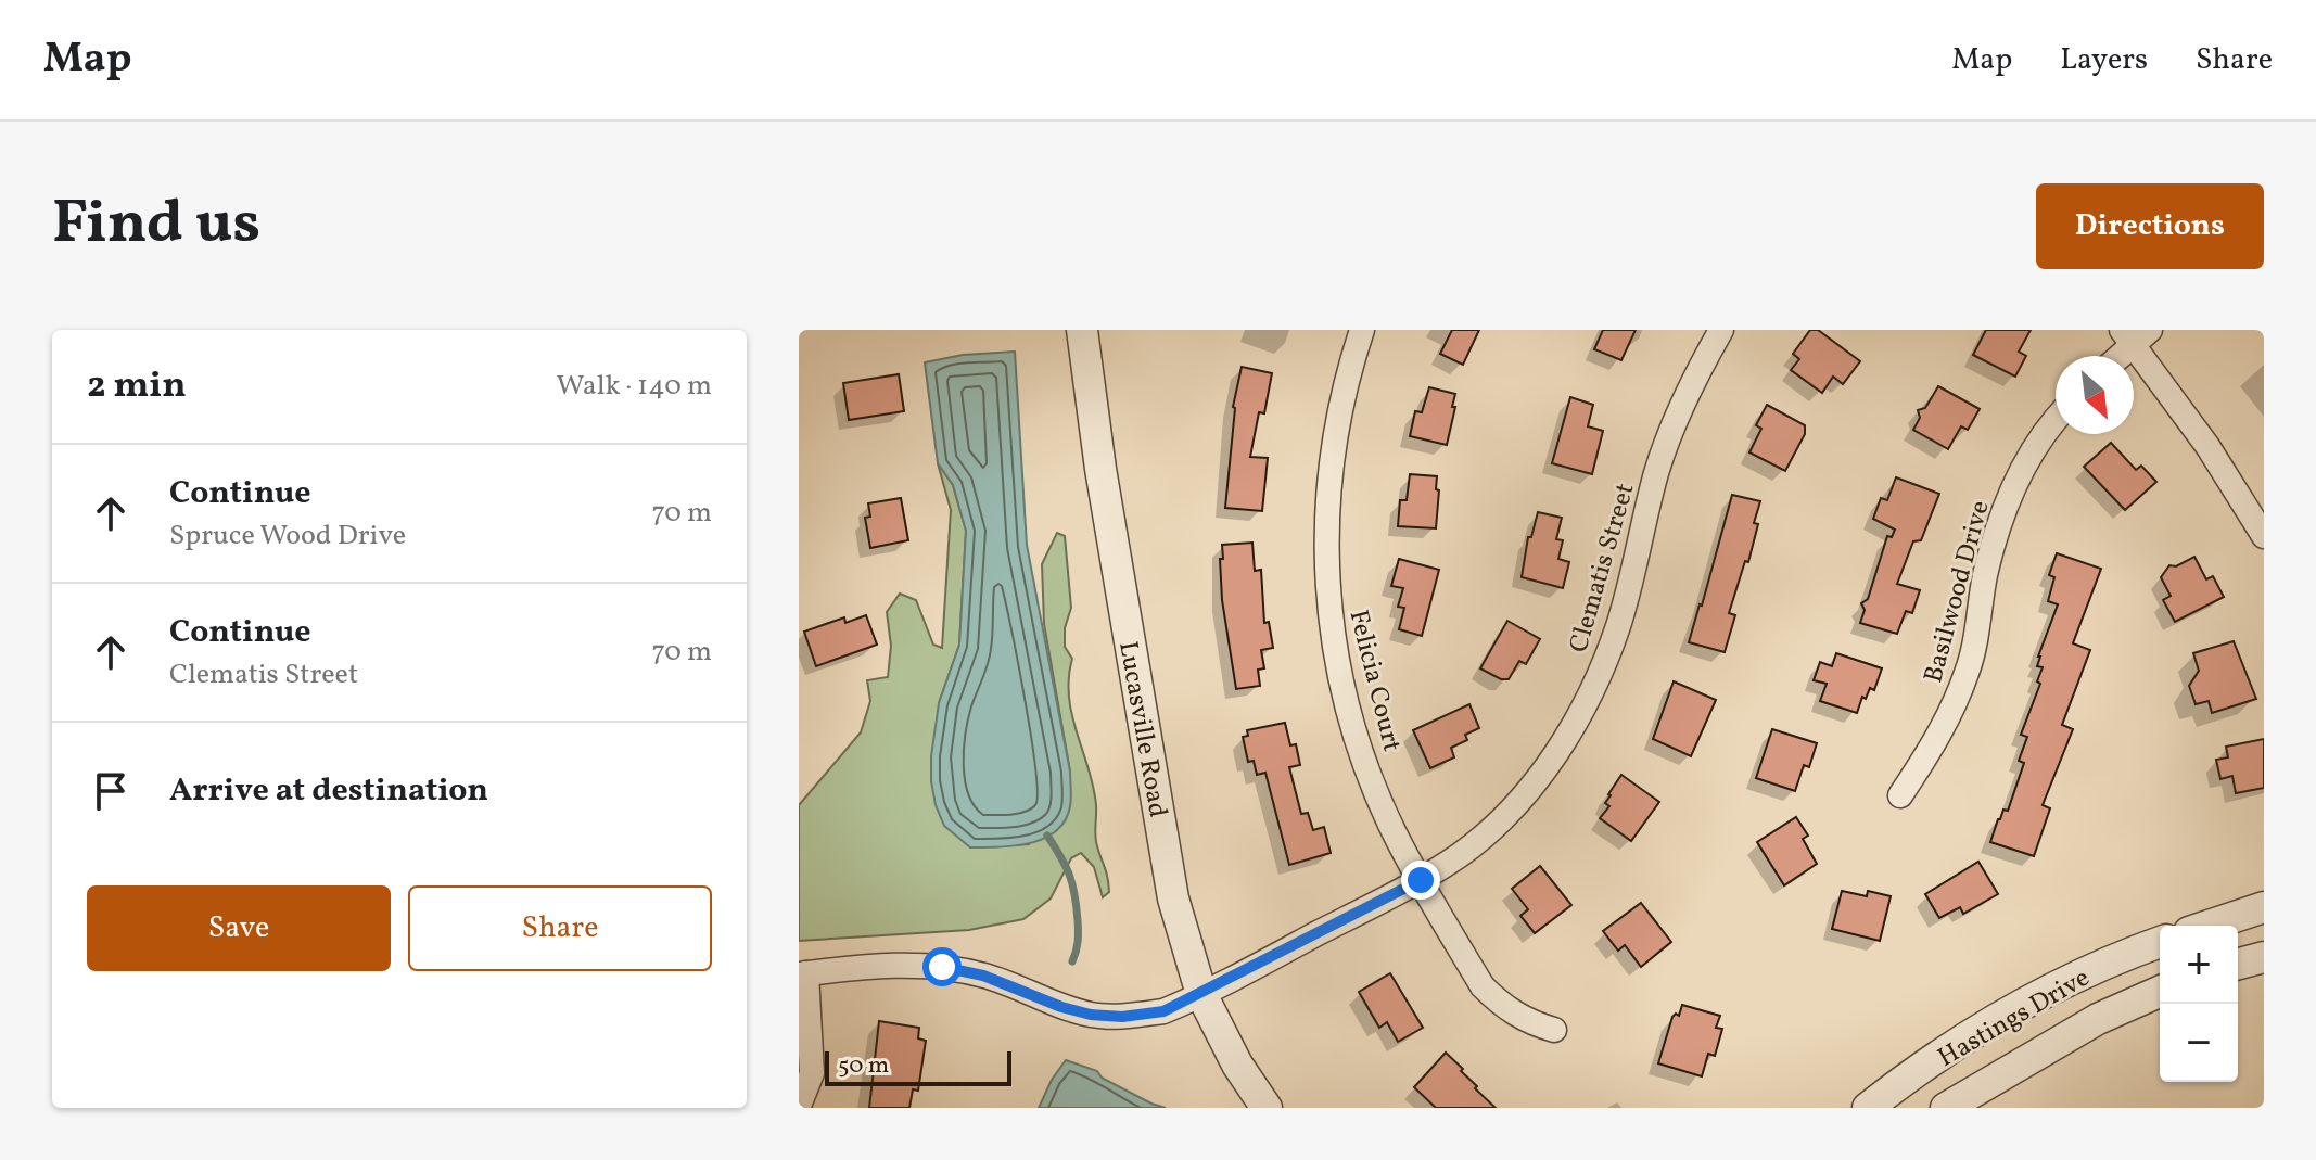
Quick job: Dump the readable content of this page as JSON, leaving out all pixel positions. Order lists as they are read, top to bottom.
{
  "streets": {
    "street": [
      "Clematis Street",
      "Basilwood Drive",
      "Felicia Court",
      "Lucasville Road",
      "Hastings Drive"
    ]
  },
  "crossings": [
    ["Clematis Street", "Felicia Court"],
    ["Clematis Street", "Lucasville Road"]
  ],
  "scale_bar": "50 m",
  "north": "bottom right",
  "page": {
    "header": "Map",
    "nav": ["Map", "Layers", "Share"],
    "title": "Find us",
    "buttons": [
      "Directions",
      ["Save", "Share"]
    ],
    "heading": ["2 min", "Walk · 140 m"],
    "list": [
      ["Continue", "Spruce Wood Drive", "70 m"],
      ["Continue", "Clematis Street", "70 m"],
      "Arrive at destination"
    ],
    "map_buttons": ["+", "−"],
    "scale": "50 m"
  }
}
